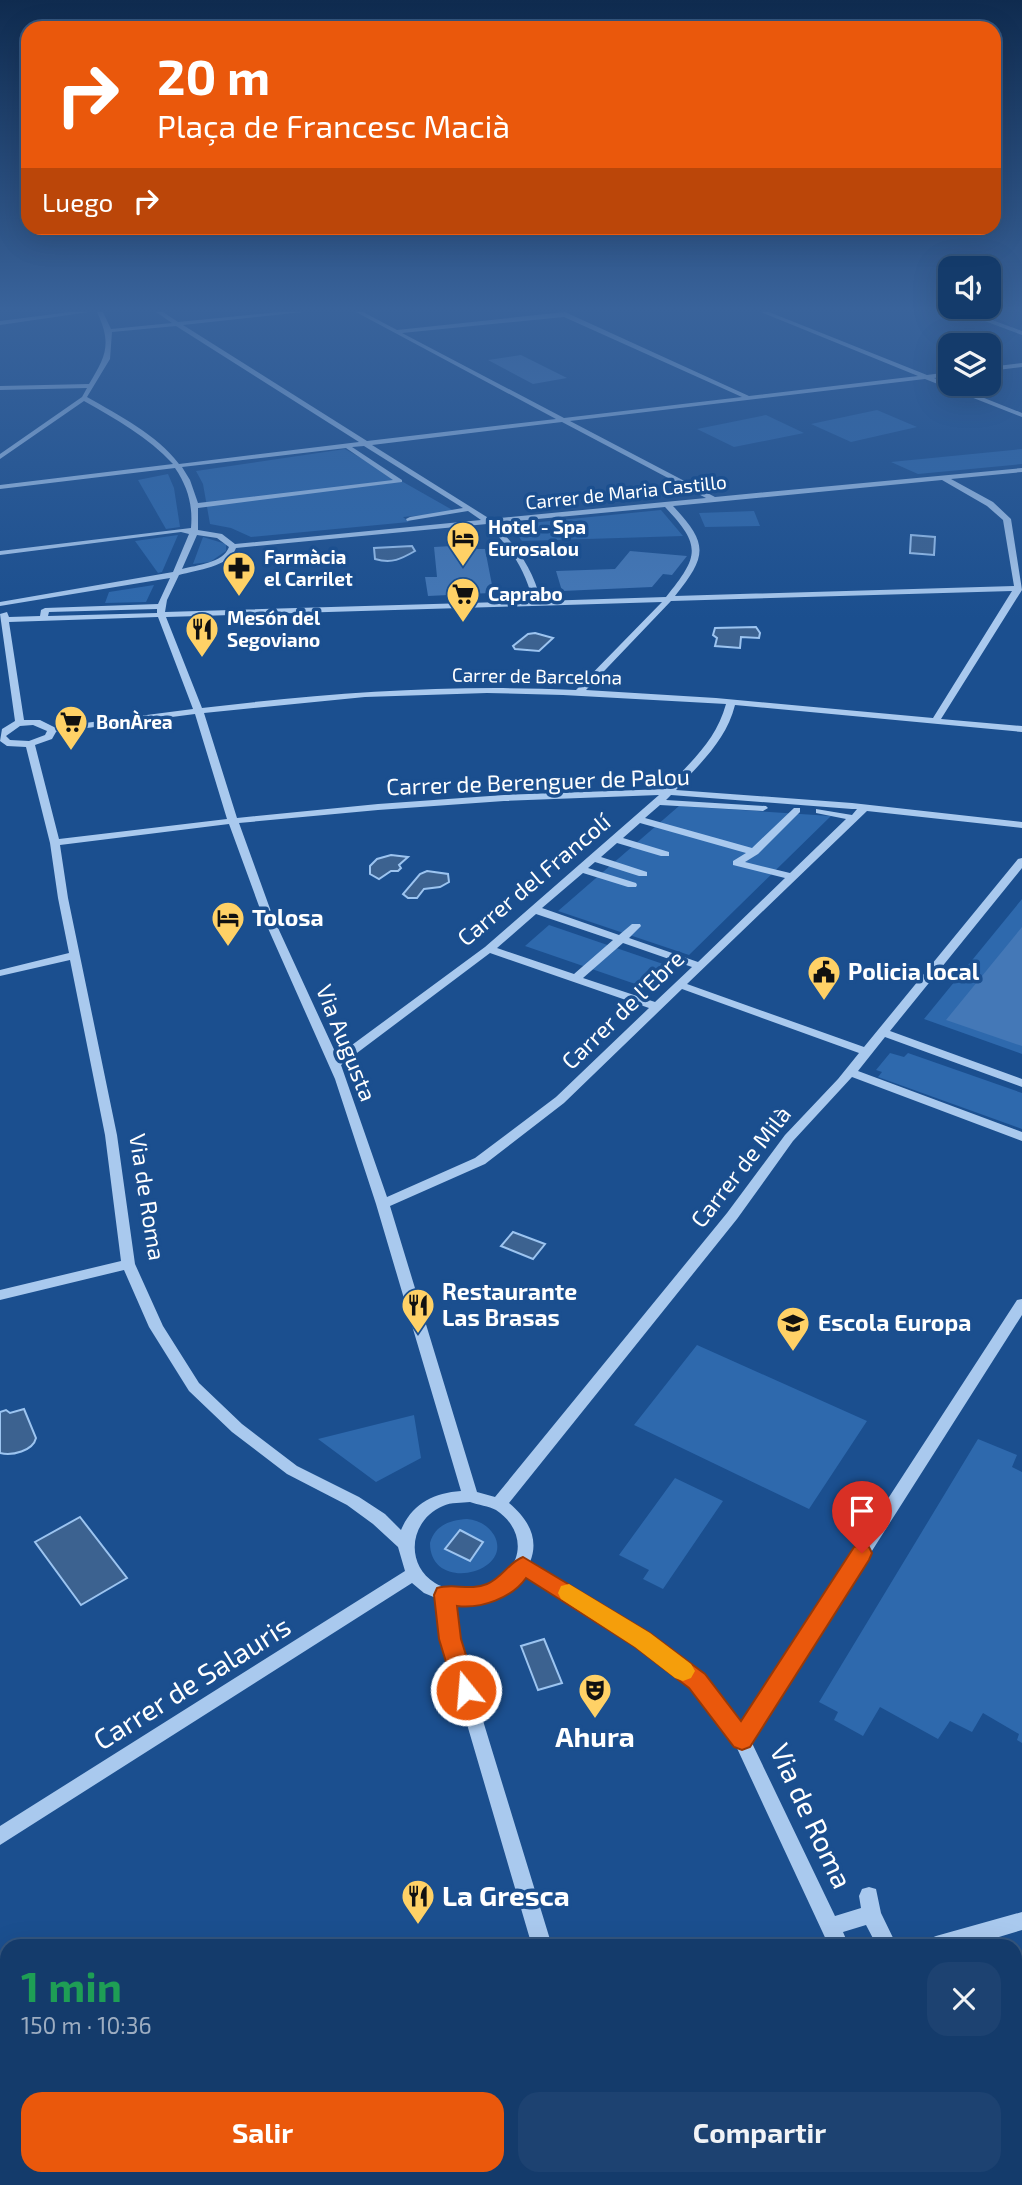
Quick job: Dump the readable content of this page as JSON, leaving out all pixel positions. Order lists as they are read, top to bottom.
{
  "streets": {
    "street": [
      "Carrer de Maria Castillo",
      "Carrer de Barcelona",
      "Carrer de Berenguer de Palou",
      "Carrer del Francolí",
      "Carrer de l'Ebre",
      "Via Augusta",
      "Carrer de Milà",
      "Via de Roma",
      "Carrer de Salauris"
    ]
  },
  "crossings": [
    ["Carrer de Barcelona", "Carrer del Francolí"],
    ["Carrer de Barcelona", "Via Augusta"],
    ["Carrer de Berenguer de Palou", "Carrer del Francolí"],
    ["Carrer de Berenguer de Palou", "Carrer de l'Ebre"],
    ["Carrer de Berenguer de Palou", "Via Augusta"],
    ["Carrer de Berenguer de Palou", "Via de Roma"],
    ["Carrer del Francolí", "Via Augusta"],
    ["Carrer de l'Ebre", "Via Augusta"],
    ["Via Augusta", "Carrer de Milà"],
    ["Via Augusta", "Via de Roma"],
    ["Via Augusta", "Carrer de Salauris"],
    ["Carrer de Milà", "Via de Roma"],
    ["Carrer de Milà", "Carrer de Salauris"],
    ["Via de Roma", "Carrer de Salauris"]
  ],
  "places": {
    "hotel": ["Hotel - Spa Eurosalou", "Tolosa"],
    "pharmacy": ["Farmàcia el Carrilet"],
    "supermarket": ["Caprabo", "BonÀrea"],
    "restaurant": ["Mesón del Segoviano", "Restaurante Las Brasas", "La Gresca"],
    "public building": ["Policia local"],
    "school or university": ["Escola Europa"],
    "theatre": ["Ahura"]
  },
  "page": {
    "turn": ["20 m", "Plaça de Francesc Macià"],
    "then": "Luego",
    "heading": ["1 min", "150 m · 10:36"],
    "buttons": ["Salir", "Compartir"]
  }
}
